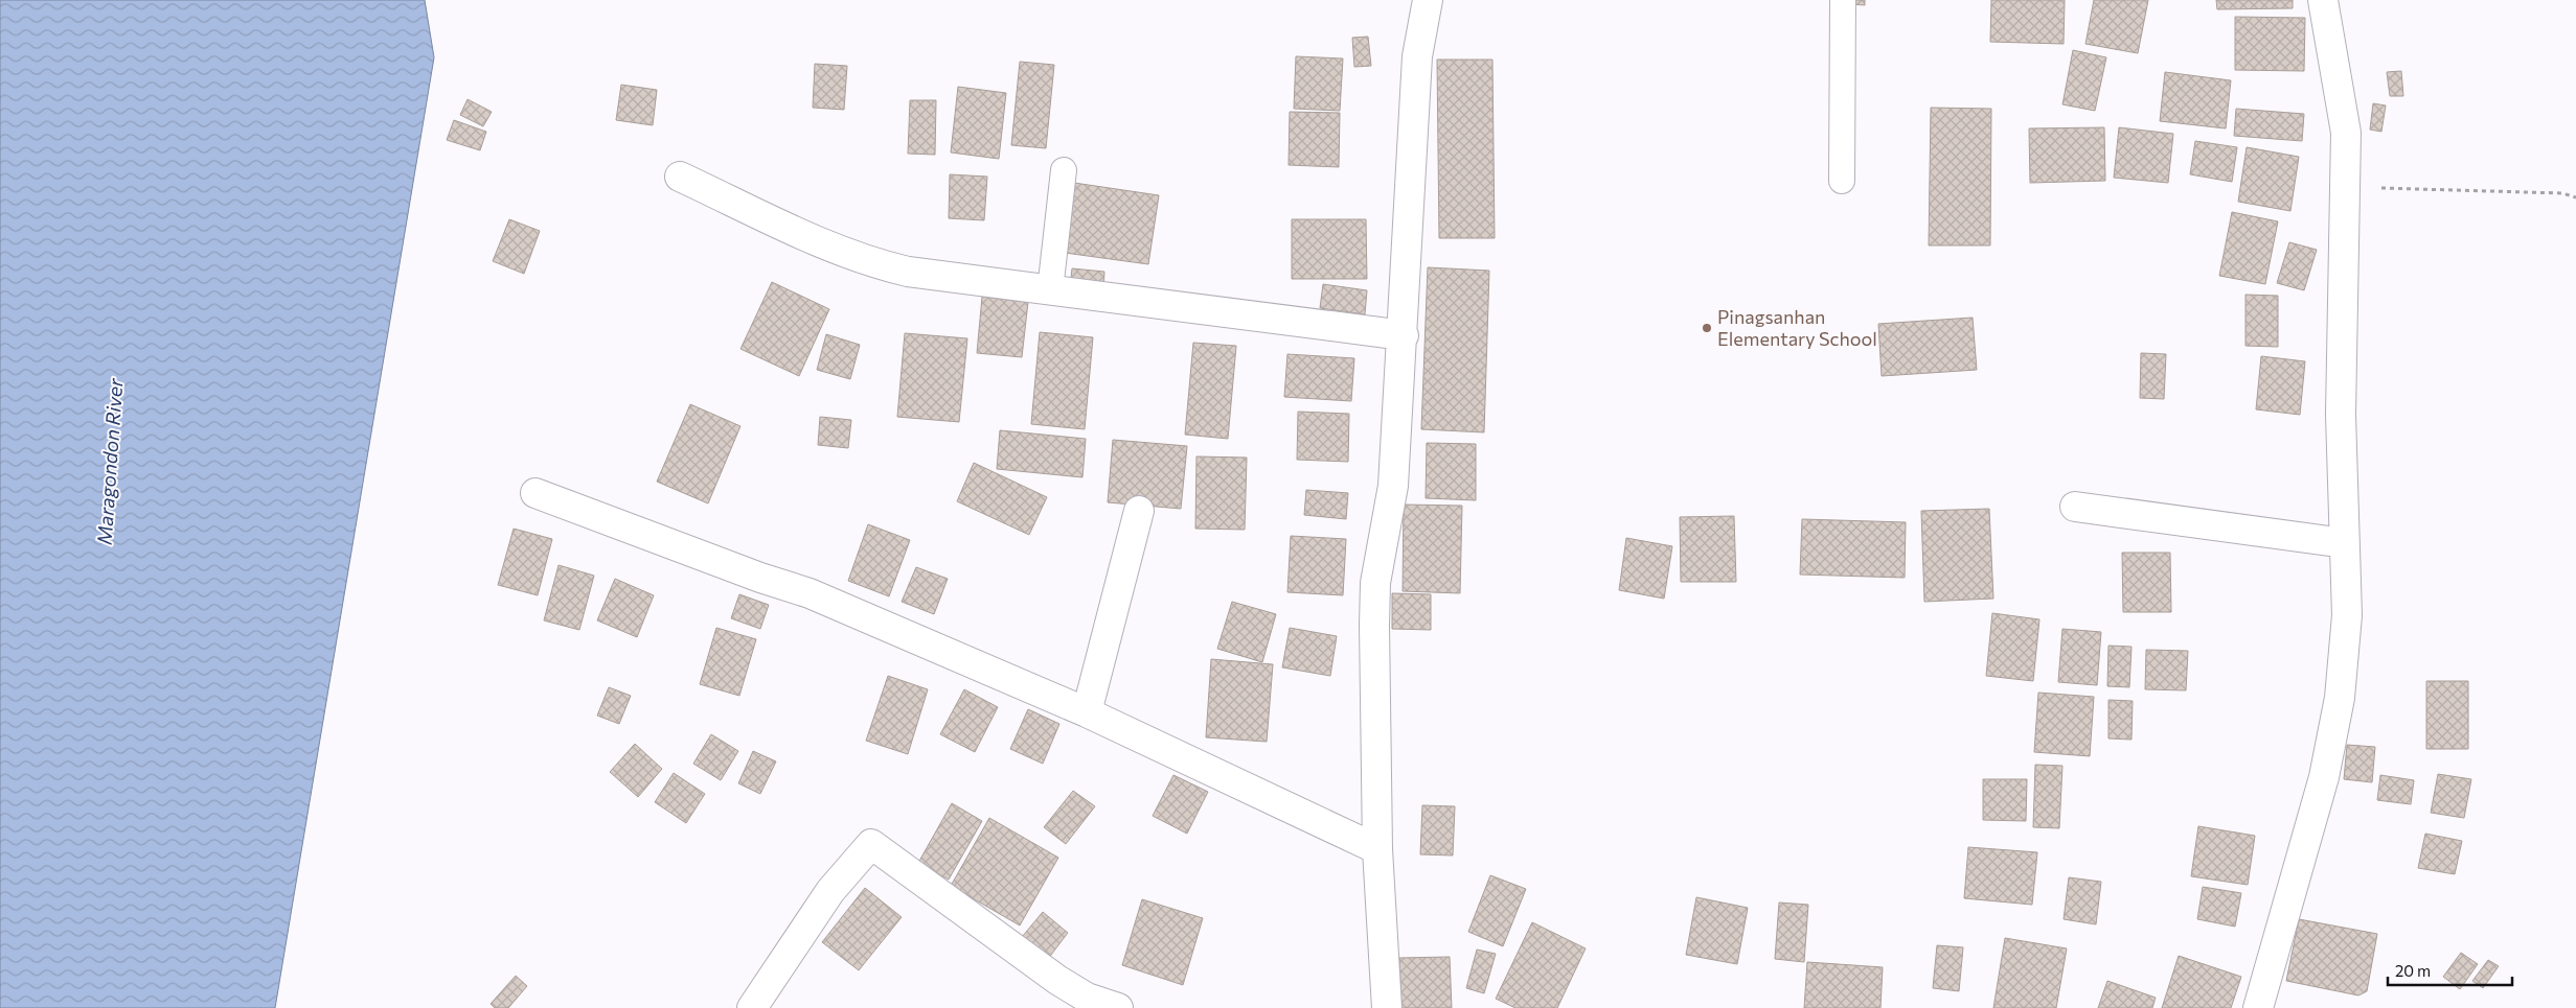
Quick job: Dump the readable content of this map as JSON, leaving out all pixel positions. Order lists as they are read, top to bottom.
{
  "water": ["Maragondon River"],
  "places": ["Pinagsanhan Elementary School"],
  "scale_bar": "20 m"
}
